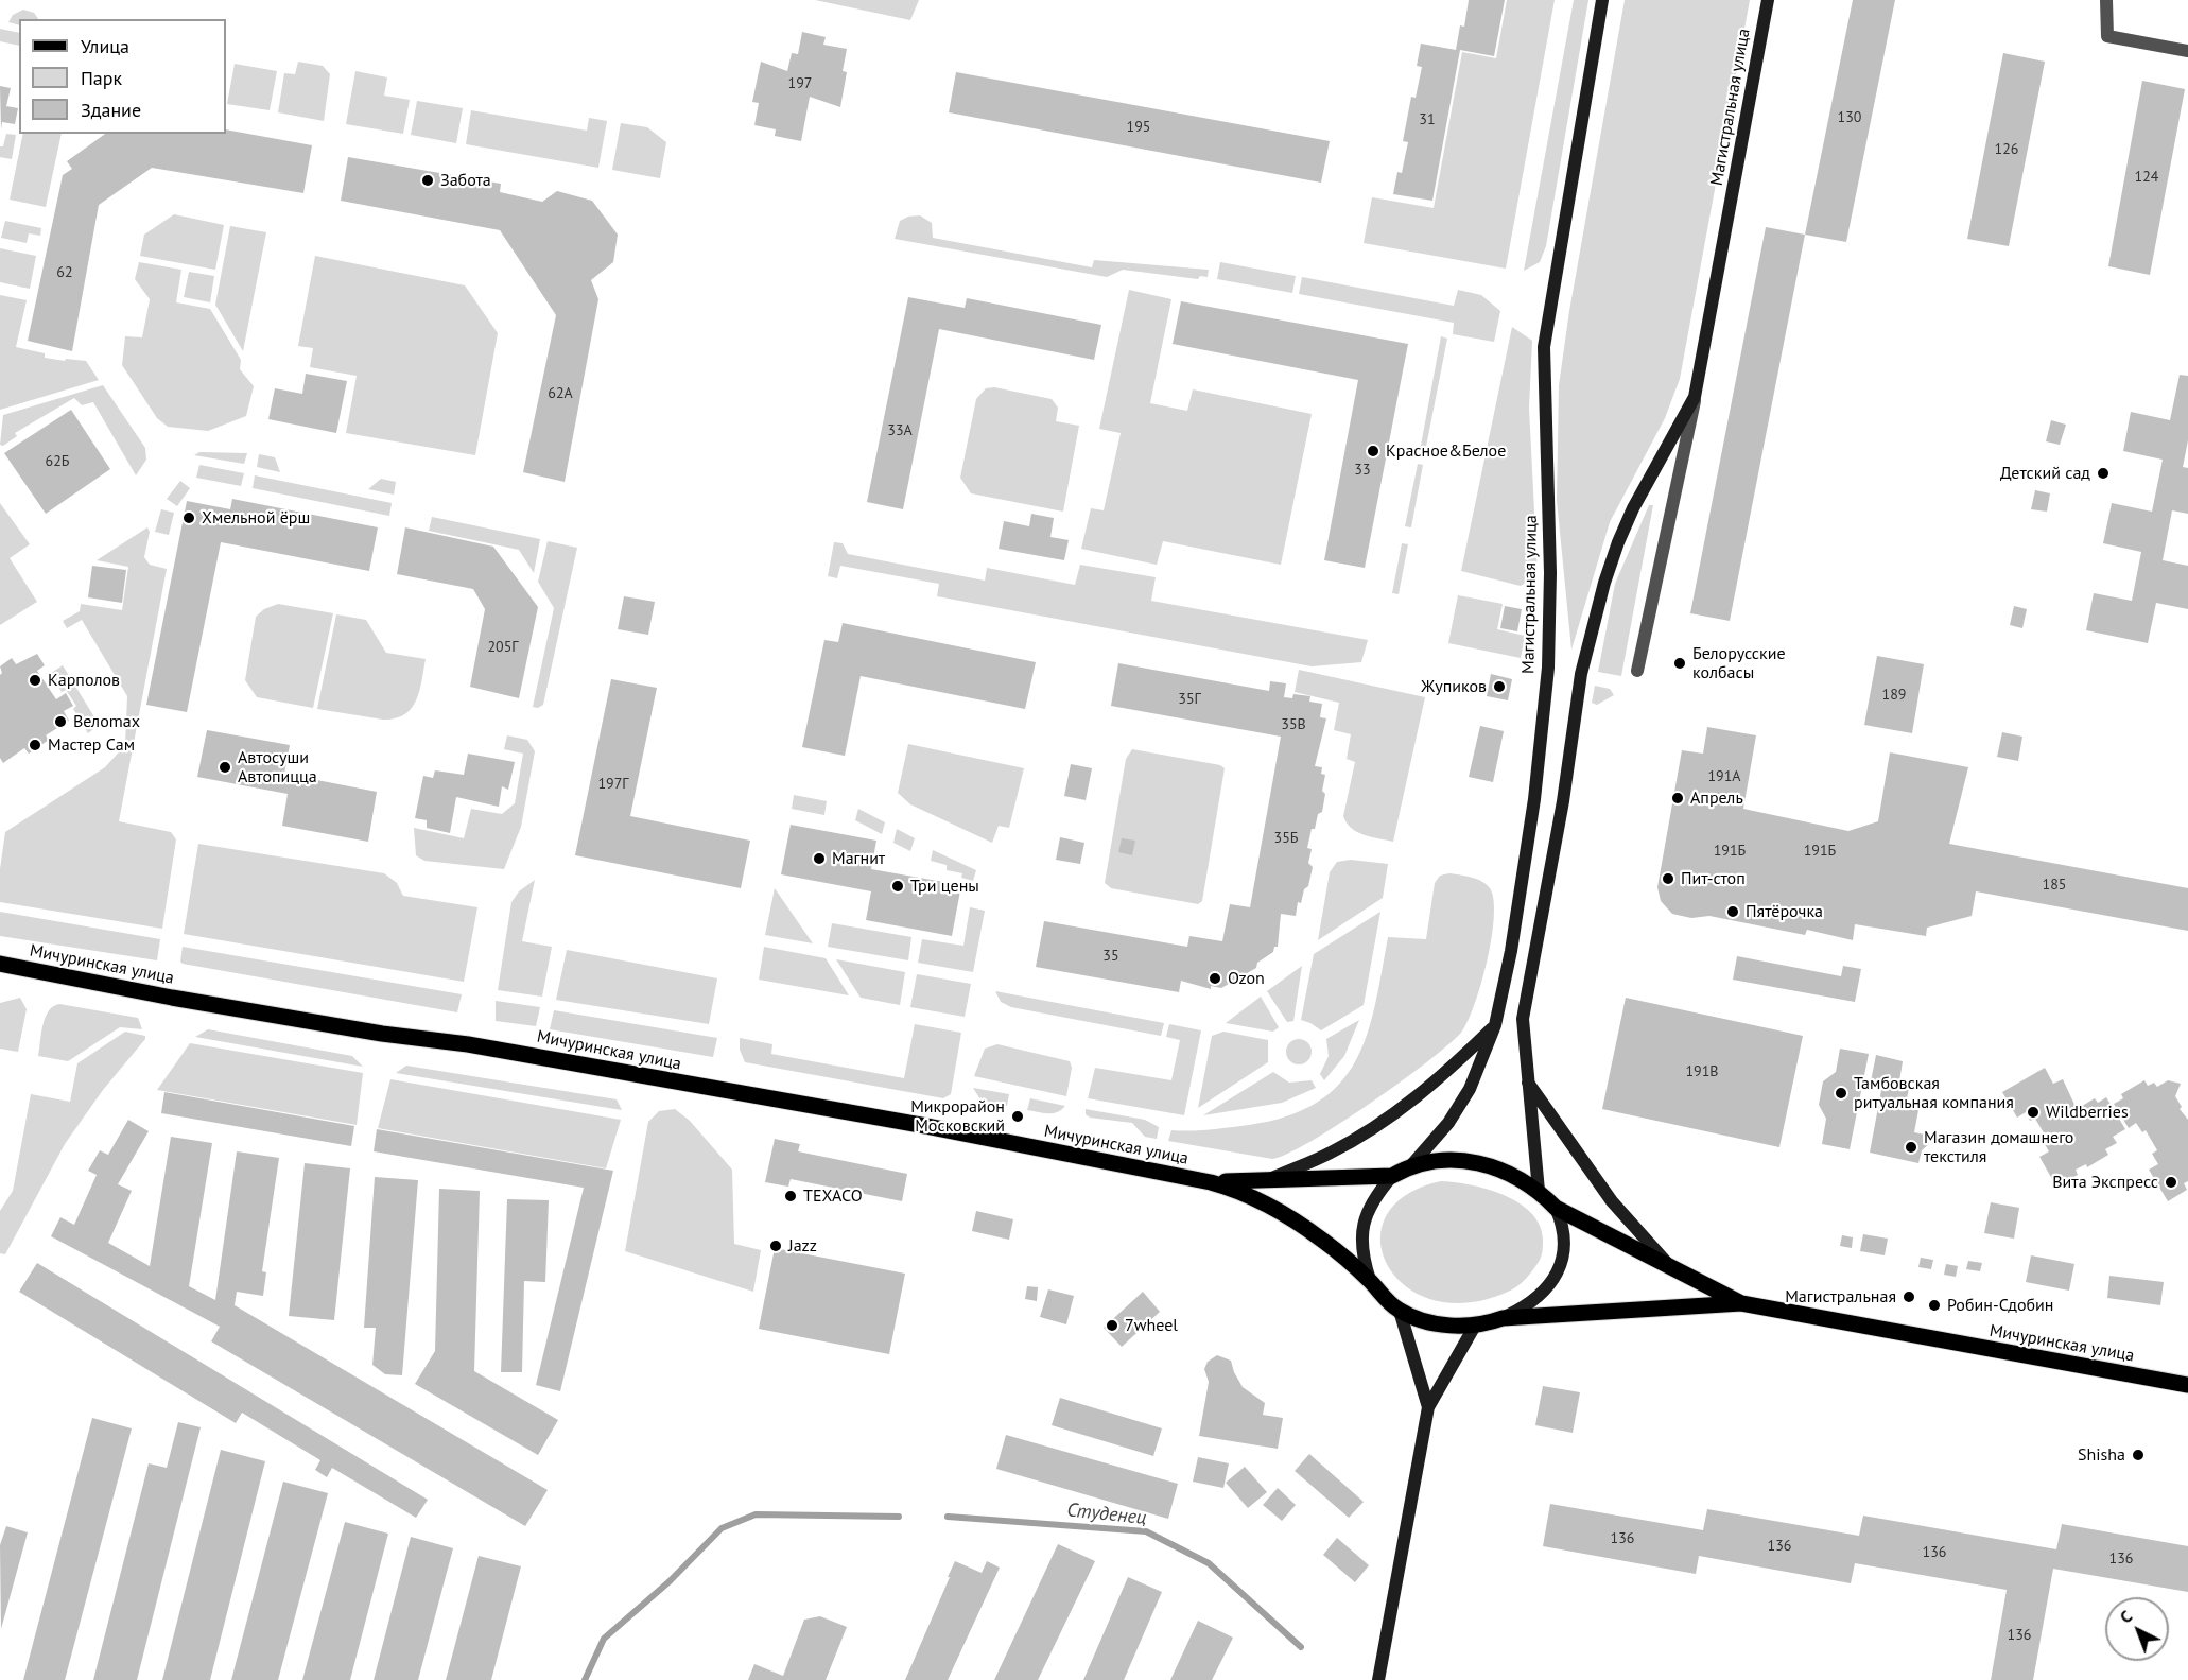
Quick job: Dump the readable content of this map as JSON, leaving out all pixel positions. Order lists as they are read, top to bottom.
{
  "streets": {
    "main road": ["Магистральная улица", "Мичуринская улица"]
  },
  "crossings": [
    ["Магистральная улица", "Мичуринская улица"]
  ],
  "water": ["Студенец"],
  "places": [
    "Забота",
    "Красное&Белое",
    "Детский сад",
    "Хмельной ёрш",
    "Белорусские колбасы",
    "Карполов",
    "Жупиков",
    "Велоmax",
    "Мастер Сам",
    "Автосуши Автопицца",
    "Апрель",
    "Магнит",
    "Пит-стоп",
    "Три цены",
    "Пятёрочка",
    "Ozon",
    "Тамбовская ритуальная компания",
    "Wildberries",
    "Микрорайон Московский",
    "Магазин домашнего текстиля",
    "Вита Экспресс",
    "ТЕХАСО",
    "Jazz",
    "Магистральная",
    "Робин-Сдобин",
    "7wheel",
    "Shisha"
  ],
  "house_numbers": [
    "197",
    "130",
    "31",
    "195",
    "126",
    "124",
    "62",
    "62А",
    "33А",
    "62Б",
    "33",
    "205Г",
    "189",
    "35Г",
    "35В",
    "191А",
    "197Г",
    "35Б",
    "191Б",
    "191Б",
    "185",
    "35",
    "191В",
    "136",
    "136",
    "136",
    "136",
    "136"
  ],
  "legend": ["Улица", "Парк", "Здание"],
  "north": "top left"
}
